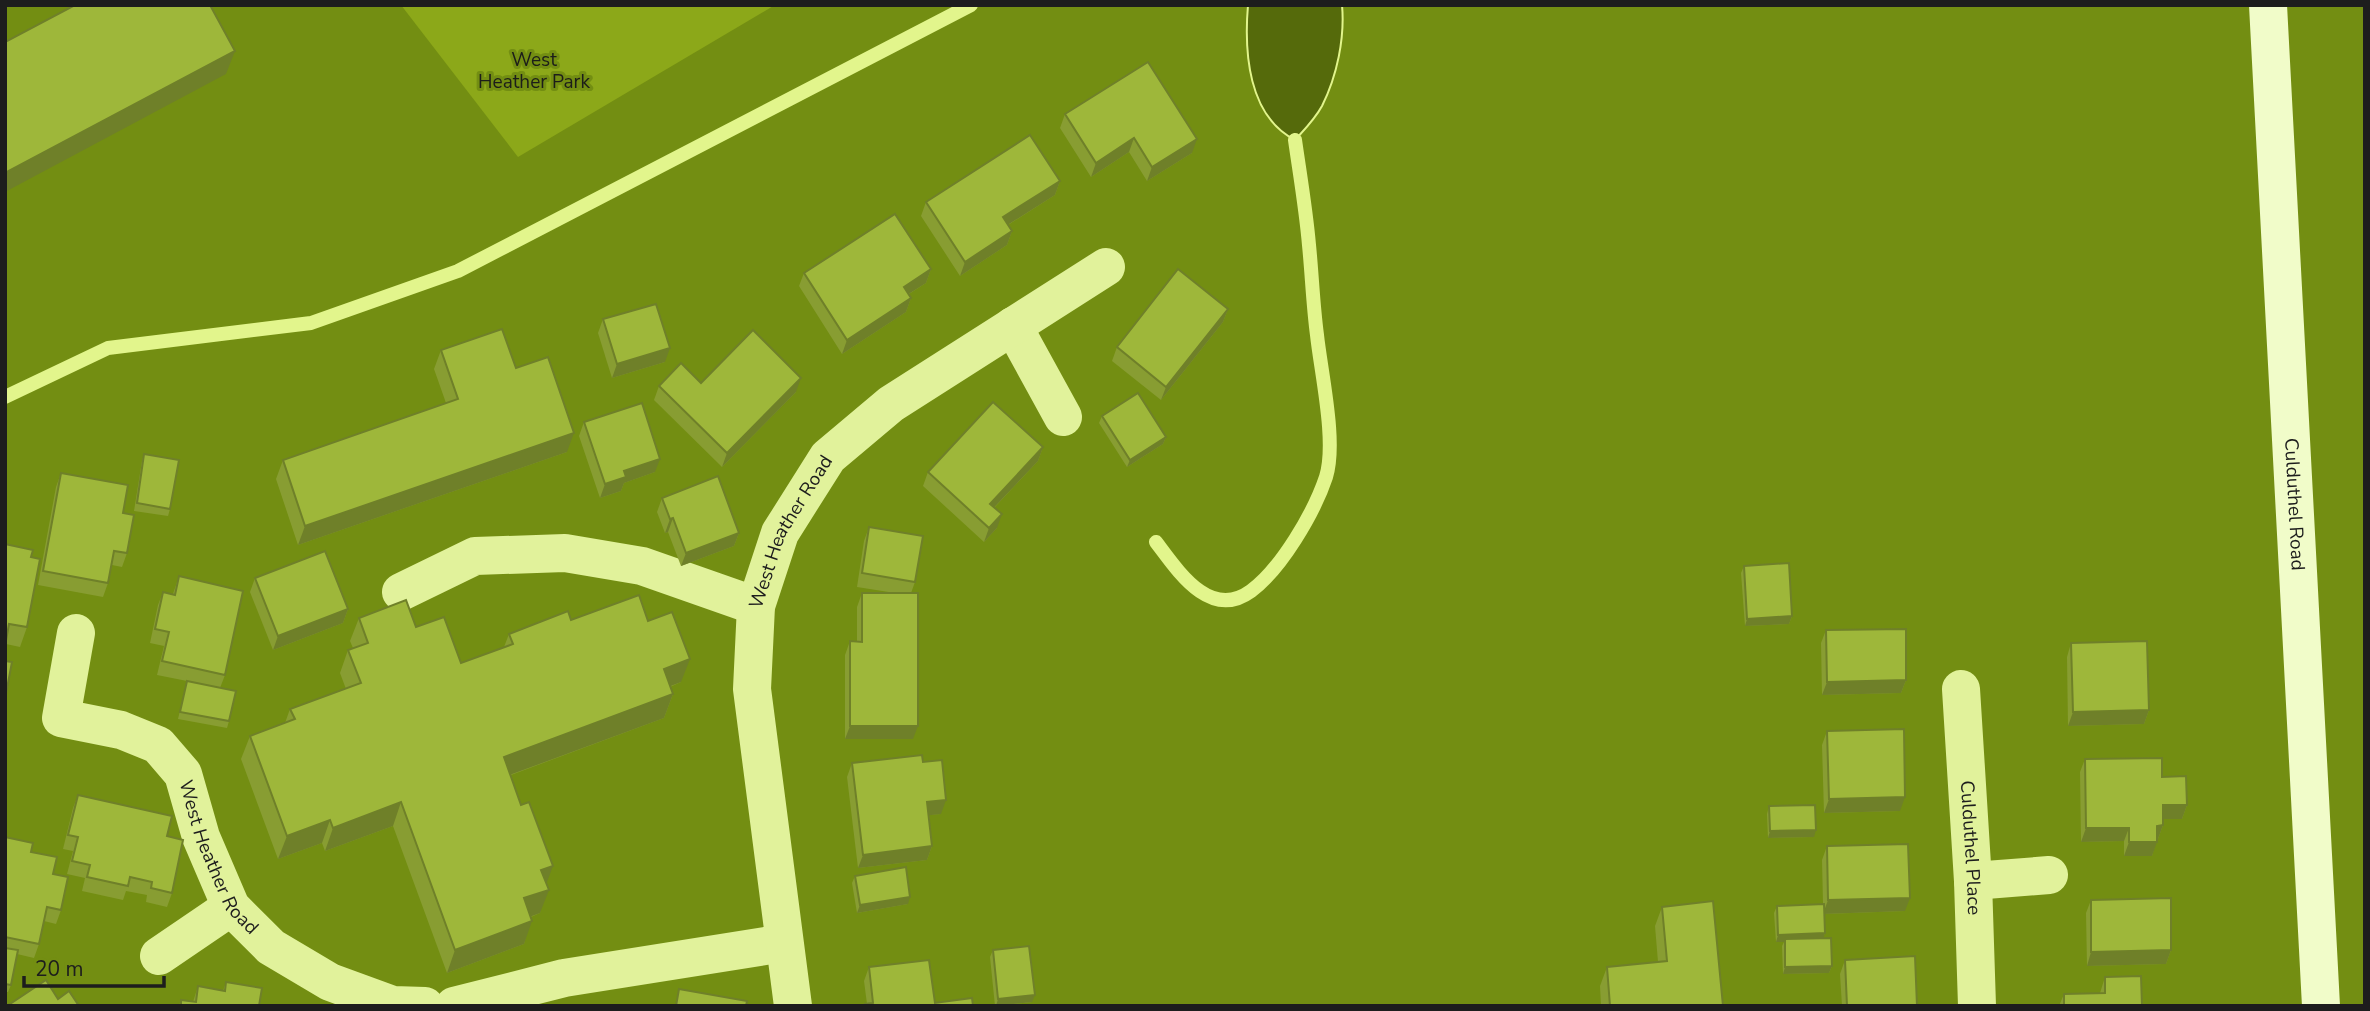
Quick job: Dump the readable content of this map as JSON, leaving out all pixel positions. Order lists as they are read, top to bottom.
{
  "streets": {
    "main road": ["Culduthel Road"],
    "street": ["West Heather Road", "Culduthel Place"]
  },
  "parks": ["West Heather Park"],
  "scale_bar": "20 m"
}
